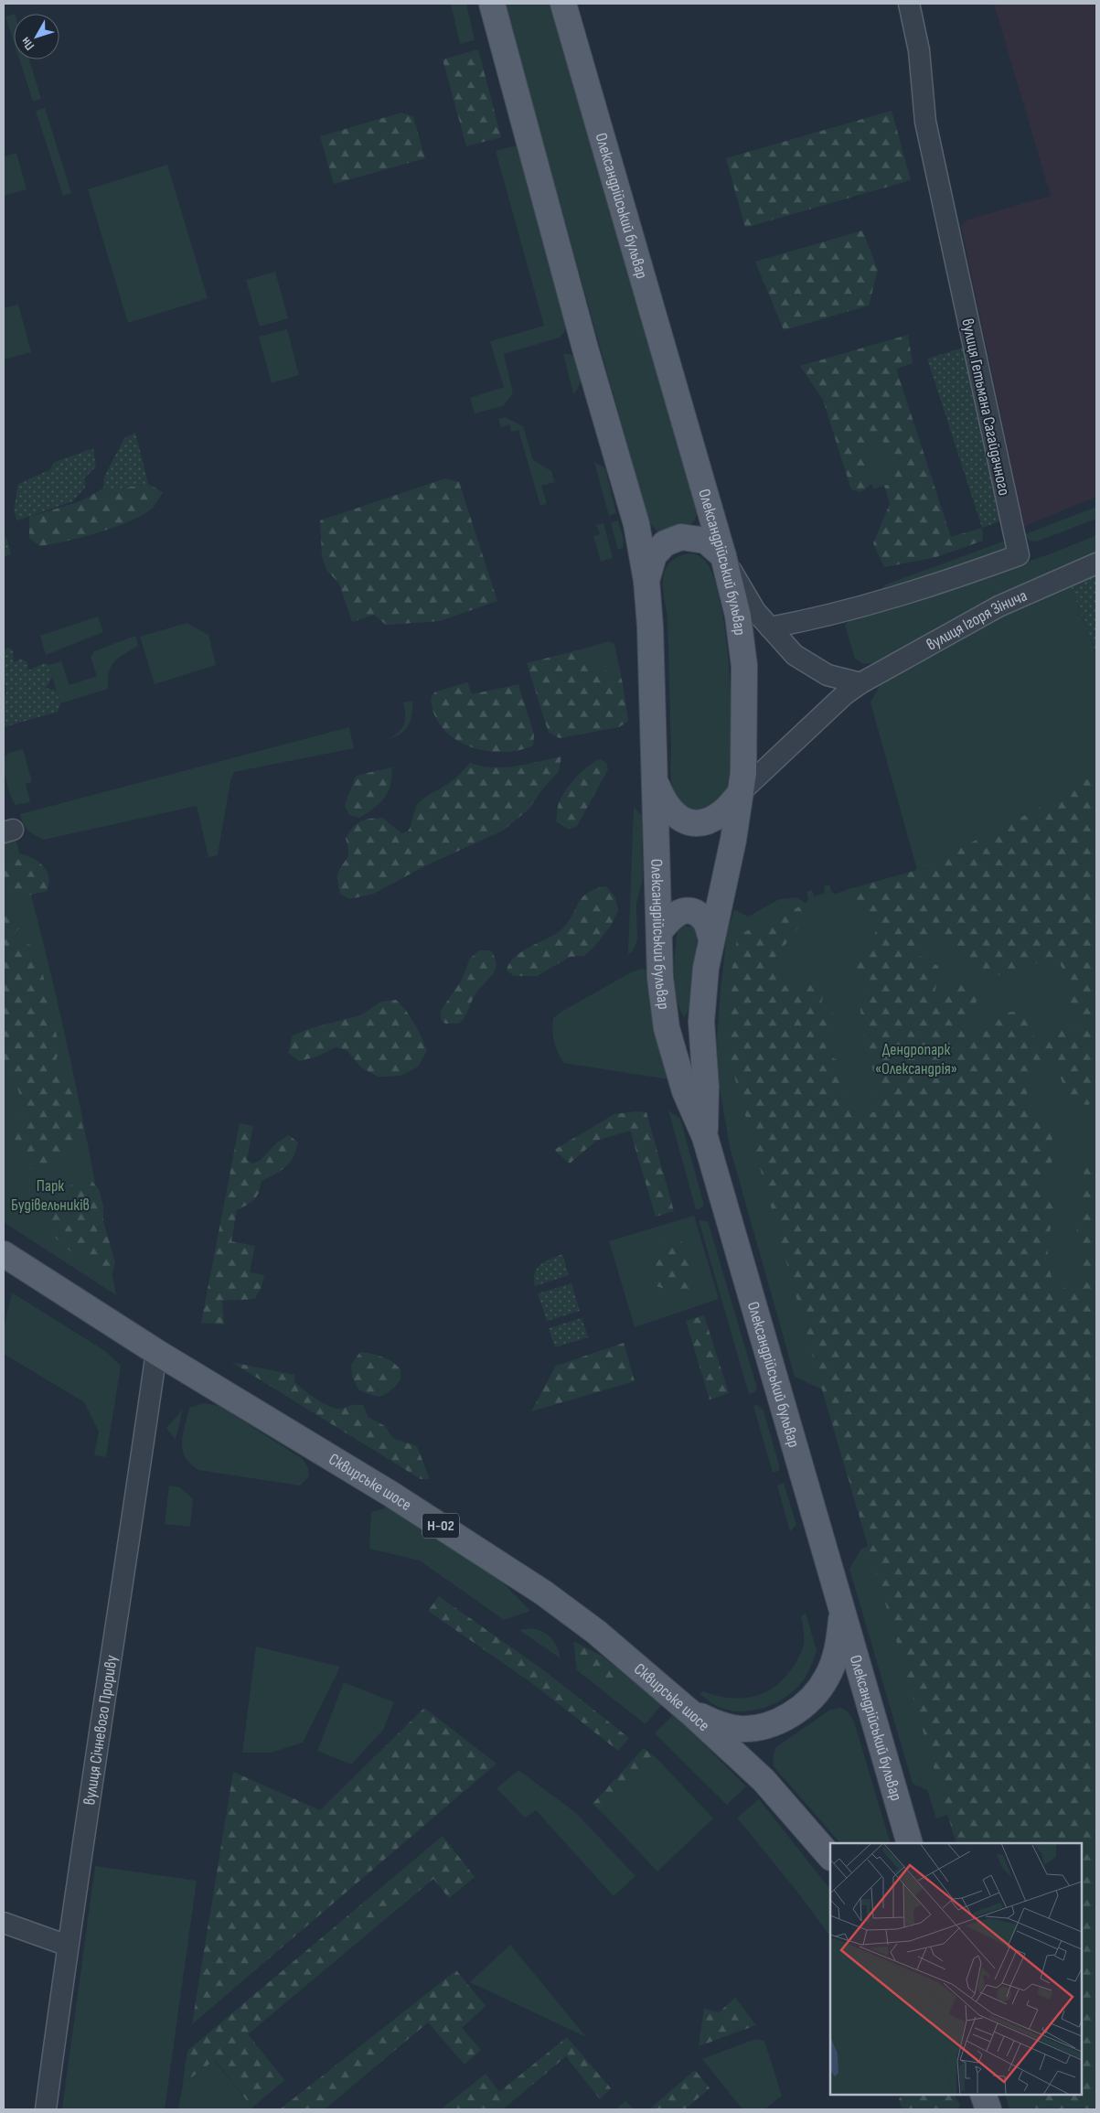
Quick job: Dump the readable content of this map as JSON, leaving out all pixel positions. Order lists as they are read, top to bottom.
{
  "streets": {
    "main road": ["Олександрійський бульвар", "Сквирське шосе", "Н-02"],
    "street": ["вулиця Гетьмана Сагайдачного", "вулиця Ігоря Зінича", "вулиця Січневого Прориву"]
  },
  "crossings": [
    ["Олександрійський бульвар", "вулиця Ігоря Зінича"],
    ["Олександрійський бульвар", "Сквирське шосе"],
    ["Сквирське шосе", "вулиця Січневого Прориву"]
  ],
  "parks": ["Дендропарк «Олександрія»", "Парк Будівельників"],
  "north": "bottom left"
}
